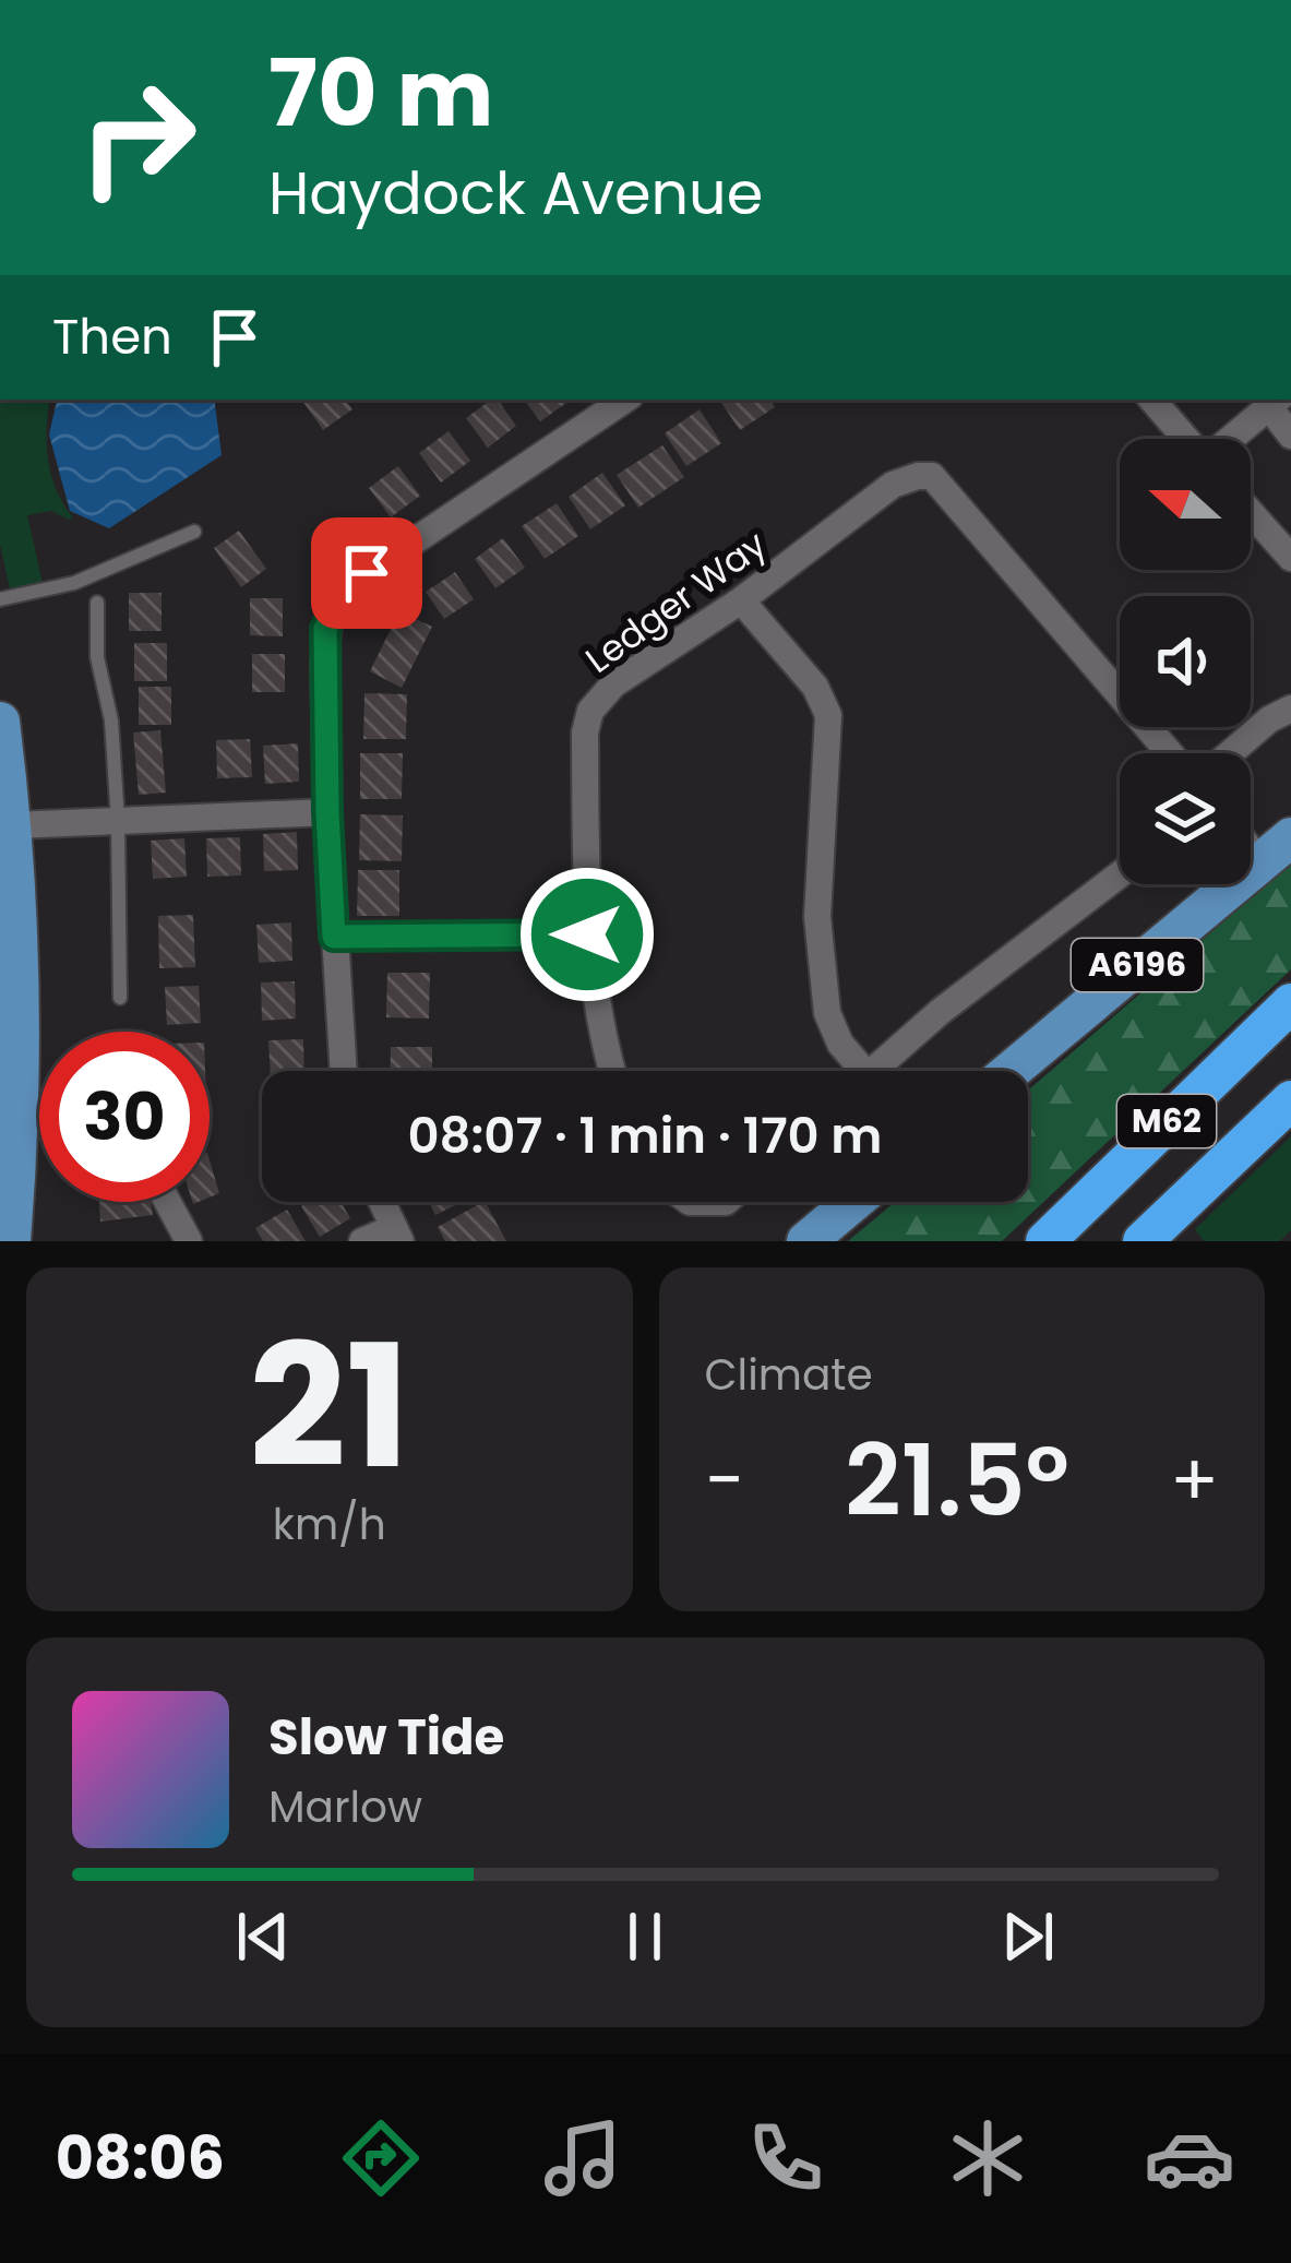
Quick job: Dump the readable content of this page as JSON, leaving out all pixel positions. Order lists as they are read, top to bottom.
{
  "streets": {
    "highway": ["M62"],
    "main road": ["A6196"],
    "street": ["Ledger Way"]
  },
  "north": "left",
  "page": {
    "turn": ["70 m", "Haydock Avenue"],
    "then": "Then",
    "limit": "30",
    "trip": "08:07 · 1 min · 170 m",
    "tile": [
      ["21", "km/h"],
      "Climate"
    ],
    "heat": ["−", "21.5°", "+"],
    "song": ["Slow Tide", "Marlow"],
    "tabs": "08:06"
  }
}
